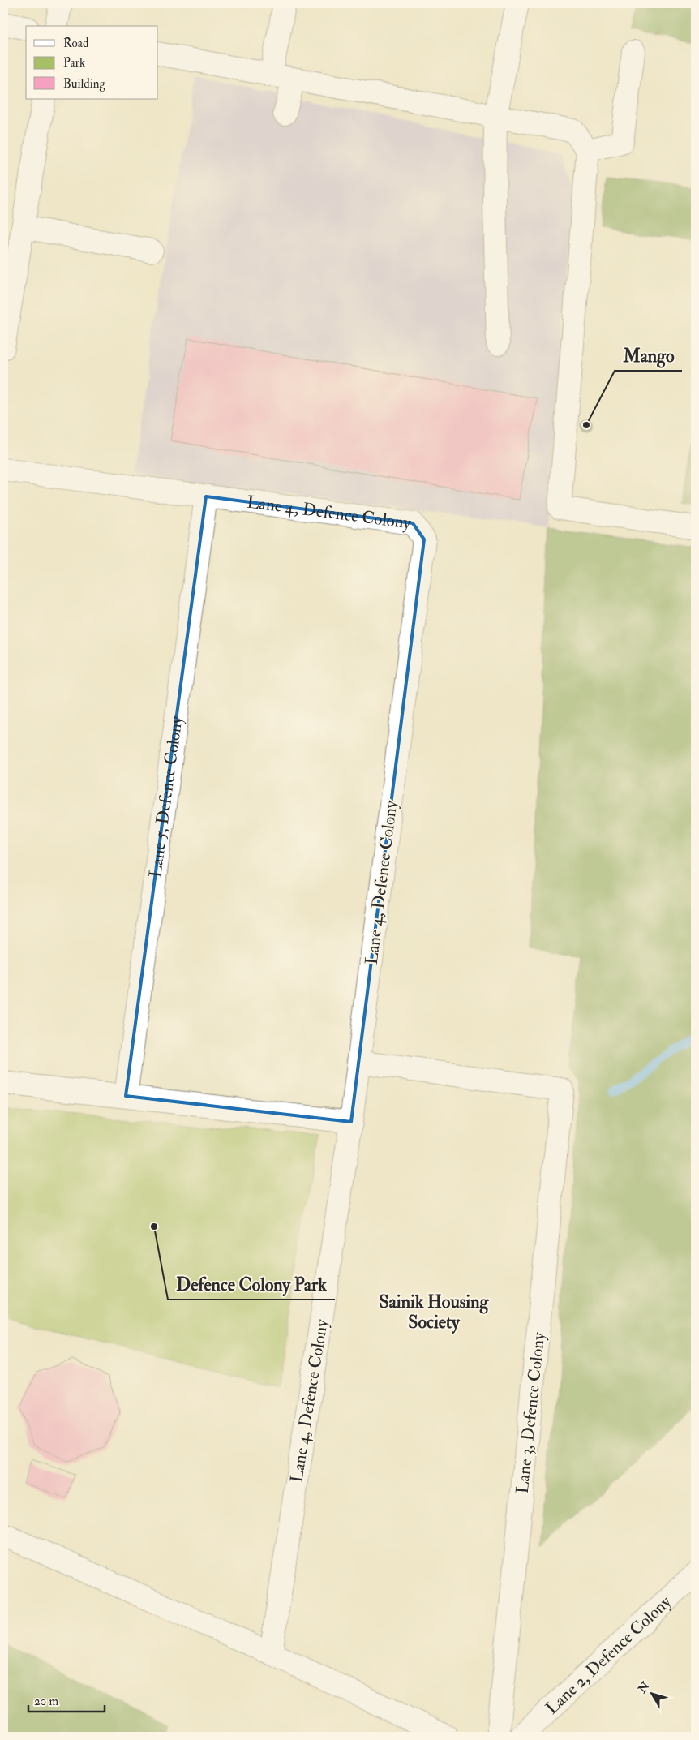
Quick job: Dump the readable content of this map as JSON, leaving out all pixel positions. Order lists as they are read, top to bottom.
{
  "streets": {
    "street": [
      "Lane 4, Defence Colony",
      "Lane 5, Defence Colony",
      "Lane 3, Defence Colony",
      "Lane 2, Defence Colony"
    ]
  },
  "crossings": [
    ["Lane 4, Defence Colony", "Lane 5, Defence Colony"],
    ["Lane 4, Defence Colony", "Lane 3, Defence Colony"]
  ],
  "districts": ["Sainik Housing Society"],
  "places": ["Mango", "Defence Colony Park"],
  "legend": ["Road", "Park", "Building"],
  "scale_bar": "20 m",
  "north": "top left"
}
